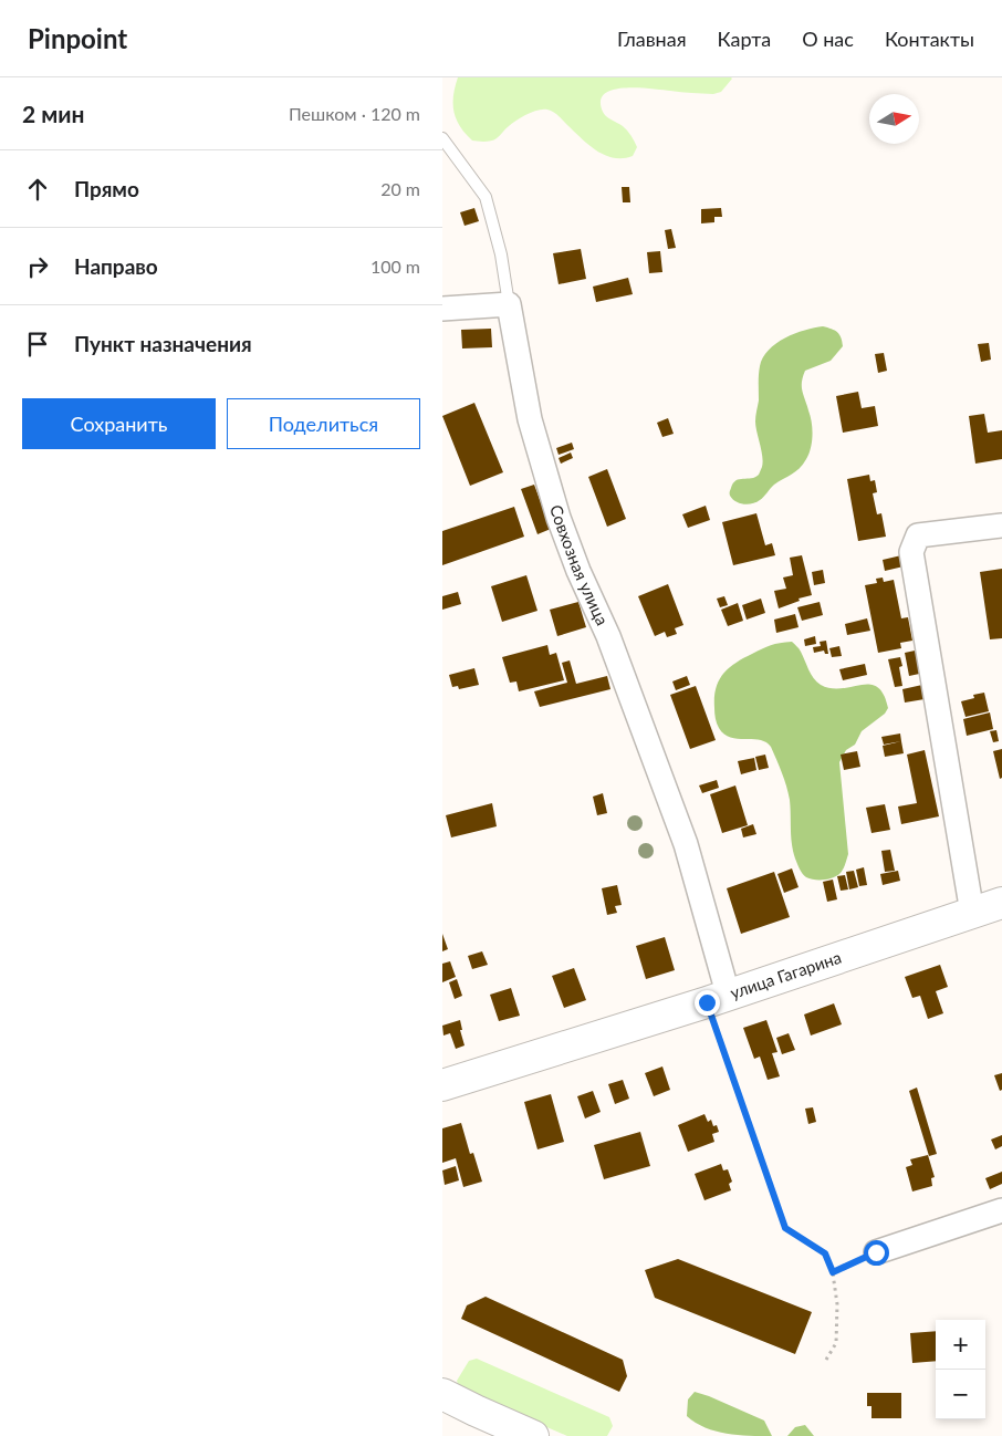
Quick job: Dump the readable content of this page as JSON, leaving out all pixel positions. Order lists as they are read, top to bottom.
{
  "streets": {
    "main road": ["улица Гагарина"],
    "street": ["Совхозная улица"]
  },
  "crossings": [
    ["Совхозная улица", "улица Гагарина"]
  ],
  "north": "right",
  "page": {
    "header": "Pinpoint",
    "nav": [
      "Главная",
      "Карта",
      "О нас",
      "Контакты"
    ],
    "heading": ["2 мин", "Пешком · 120 m"],
    "list": [
      ["Прямо", "20 m"],
      ["Направо", "100 m"],
      "Пункт назначения"
    ],
    "buttons": ["Сохранить", "Поделиться"],
    "map_buttons": ["+", "−"]
  }
}
